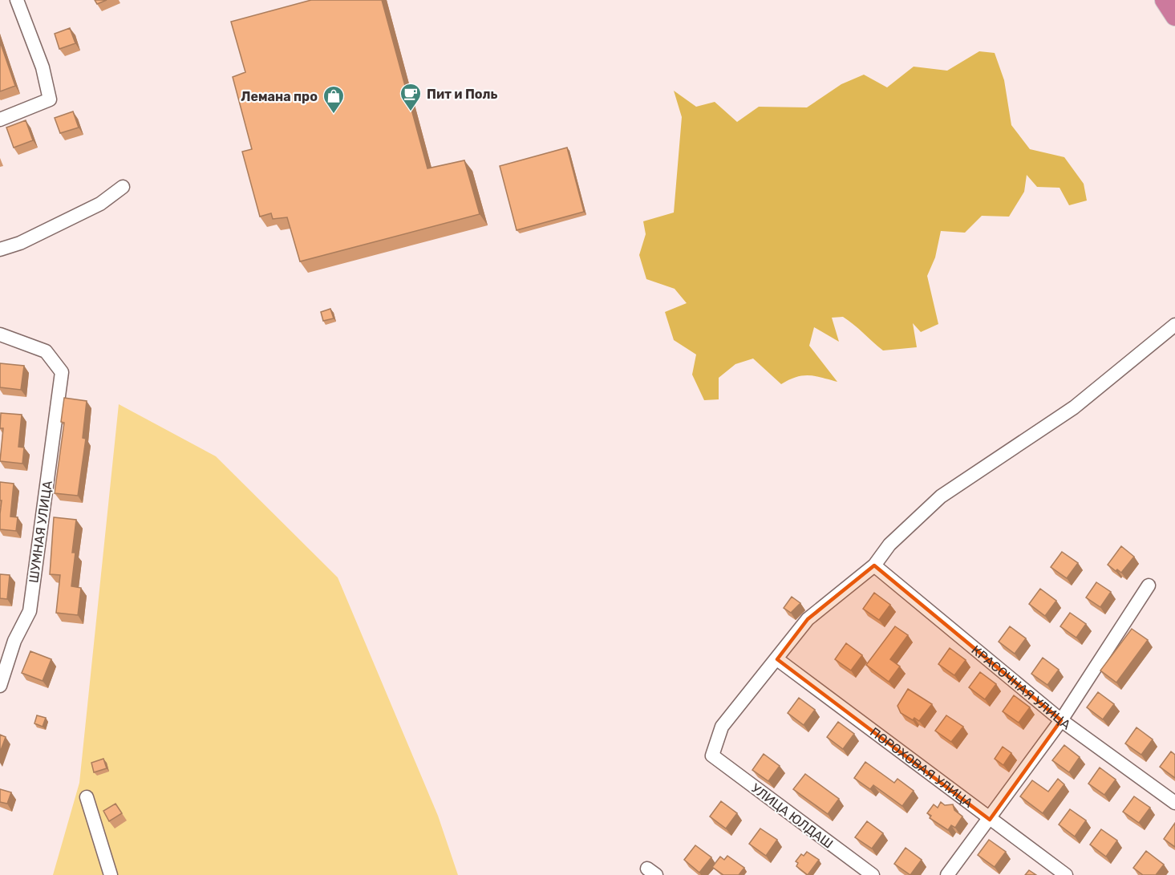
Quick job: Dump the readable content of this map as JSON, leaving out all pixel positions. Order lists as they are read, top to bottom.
{
  "streets": {
    "street": [
      "ШУМНАЯ УЛИЦА",
      "КРАСОЧНАЯ УЛИЦА",
      "ПОРОХОВАЯ УЛИЦА",
      "УЛИЦА ЮЛДАШ"
    ]
  },
  "crossings": [
    ["ПОРОХОВАЯ УЛИЦА", "УЛИЦА ЮЛДАШ"]
  ],
  "places": {
    "cafe": ["Пит и Поль"],
    "shop": ["Лемана про"]
  }
}
